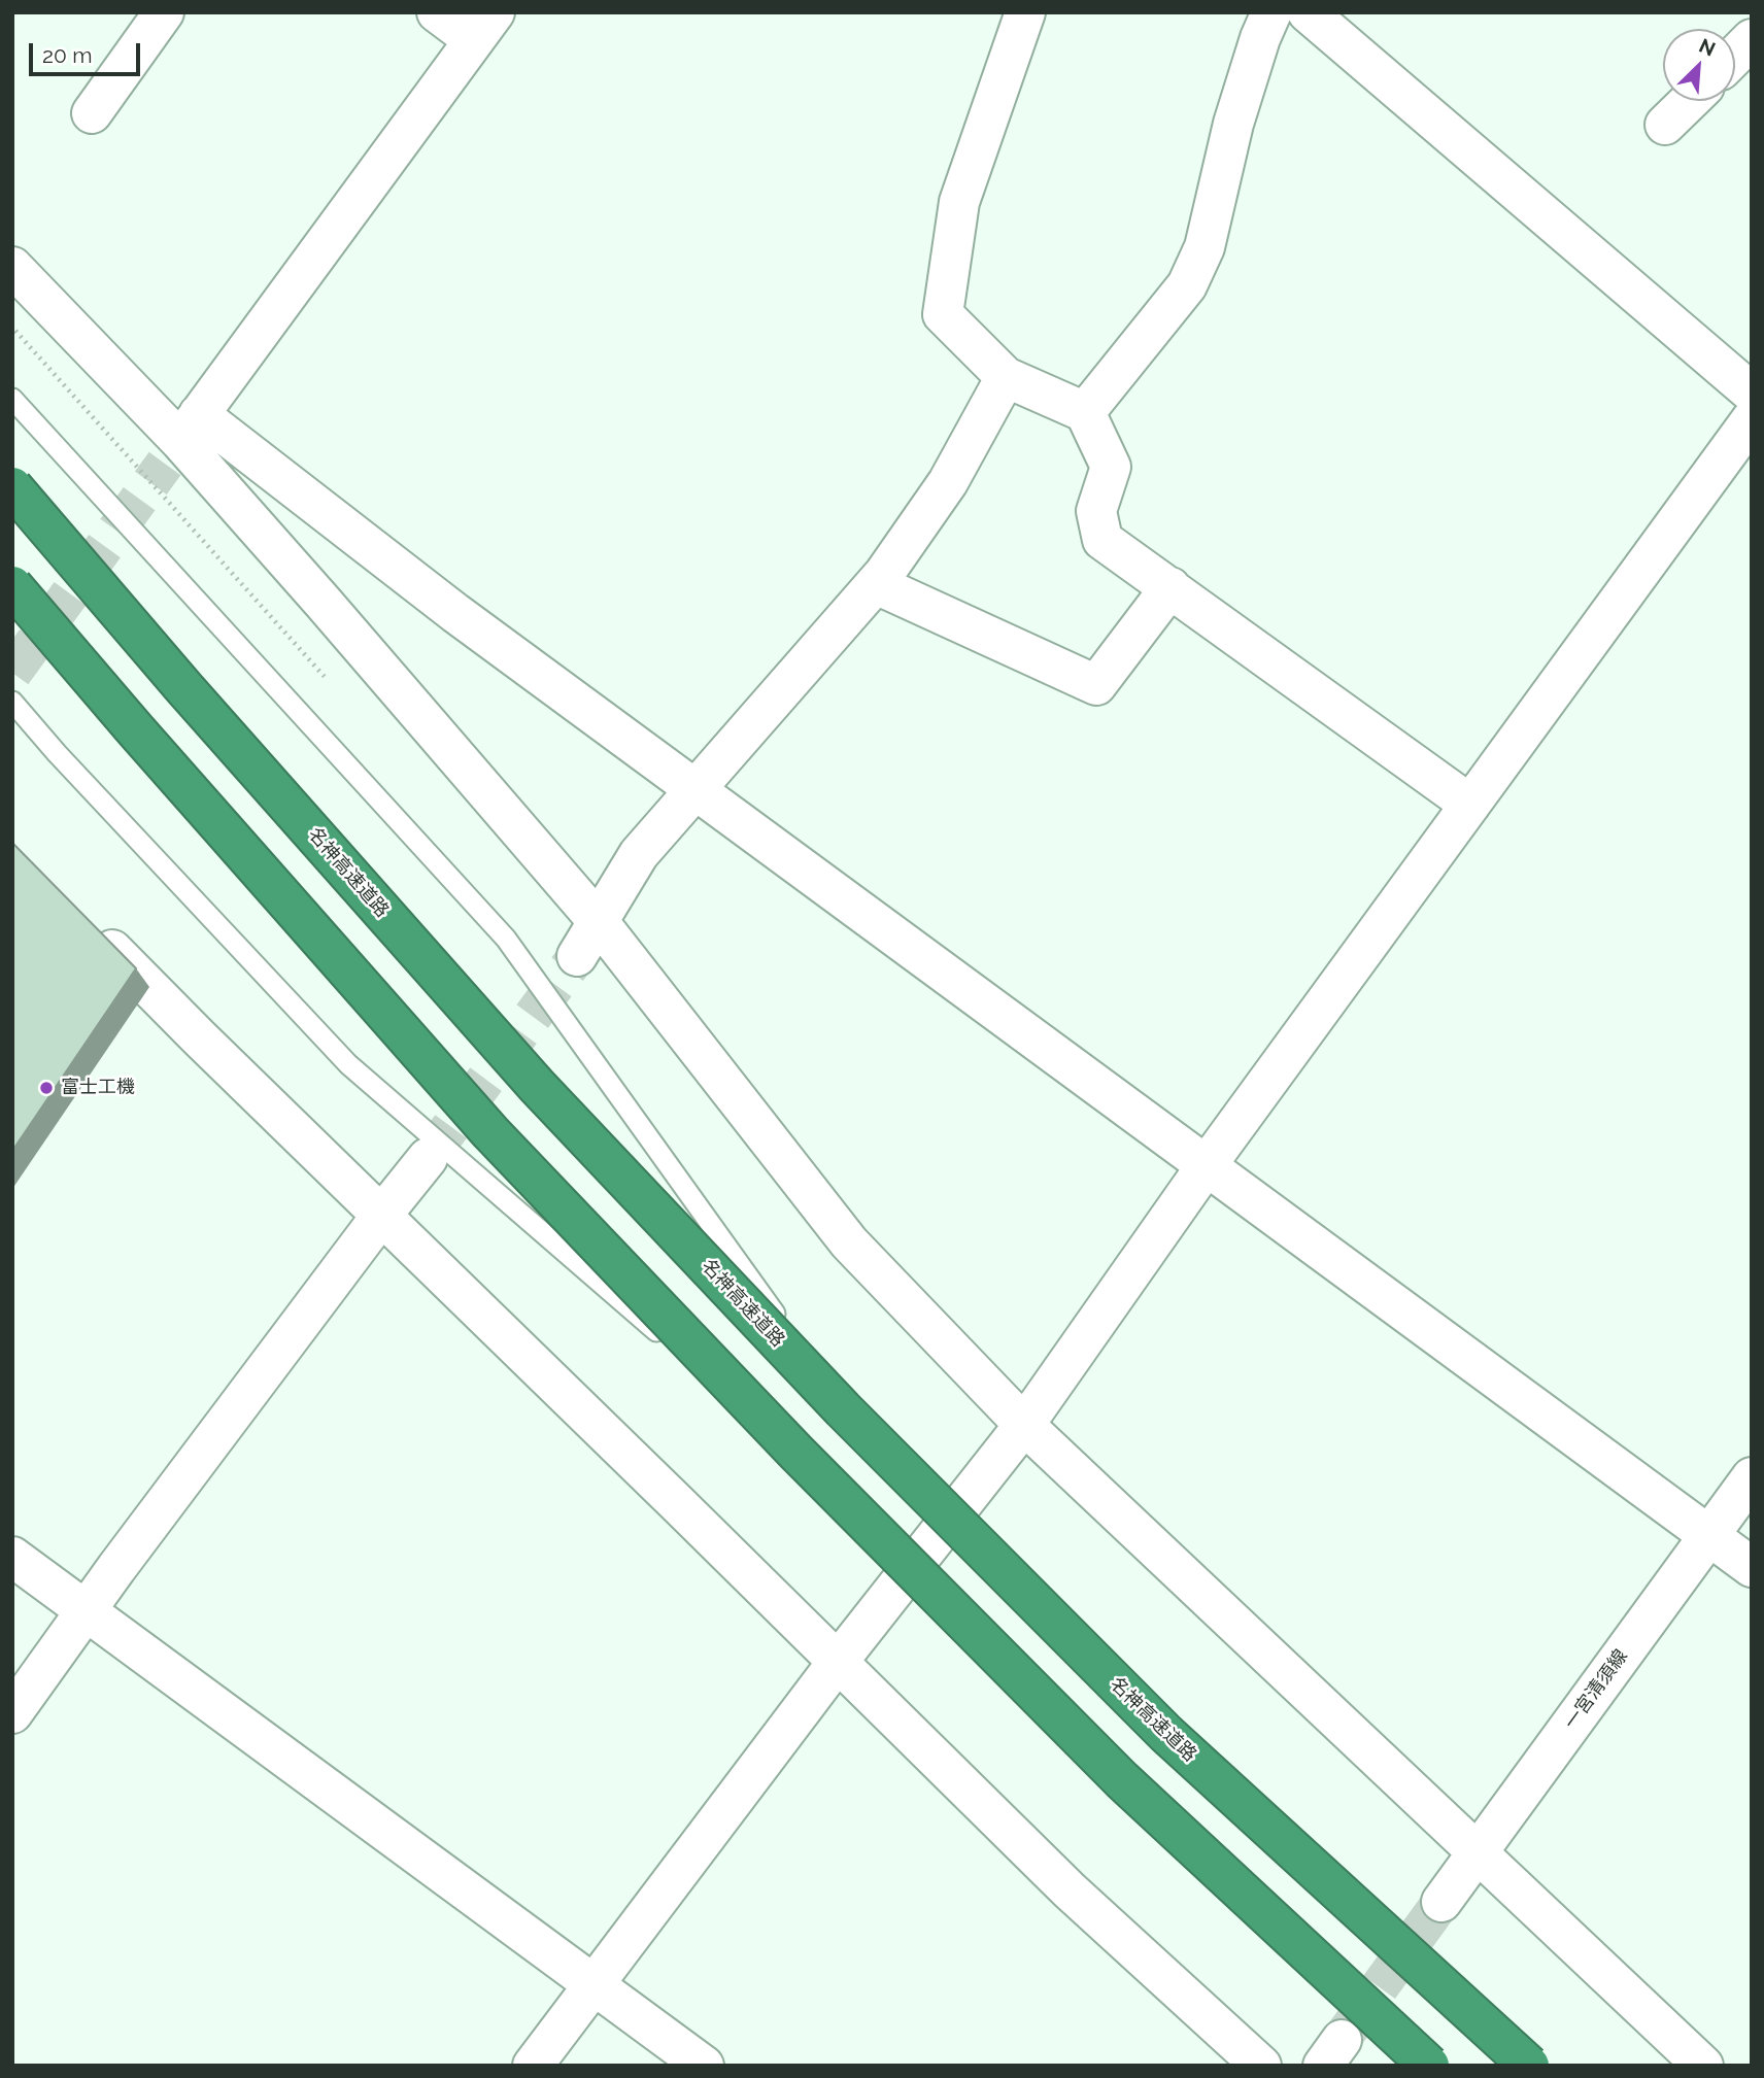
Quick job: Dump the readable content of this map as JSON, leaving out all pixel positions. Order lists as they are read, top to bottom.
{
  "streets": {
    "highway": ["名神高速道路"],
    "street": ["一宮清須線"]
  },
  "places": ["富士工機"],
  "scale_bar": "20 m",
  "north": "top right"
}
